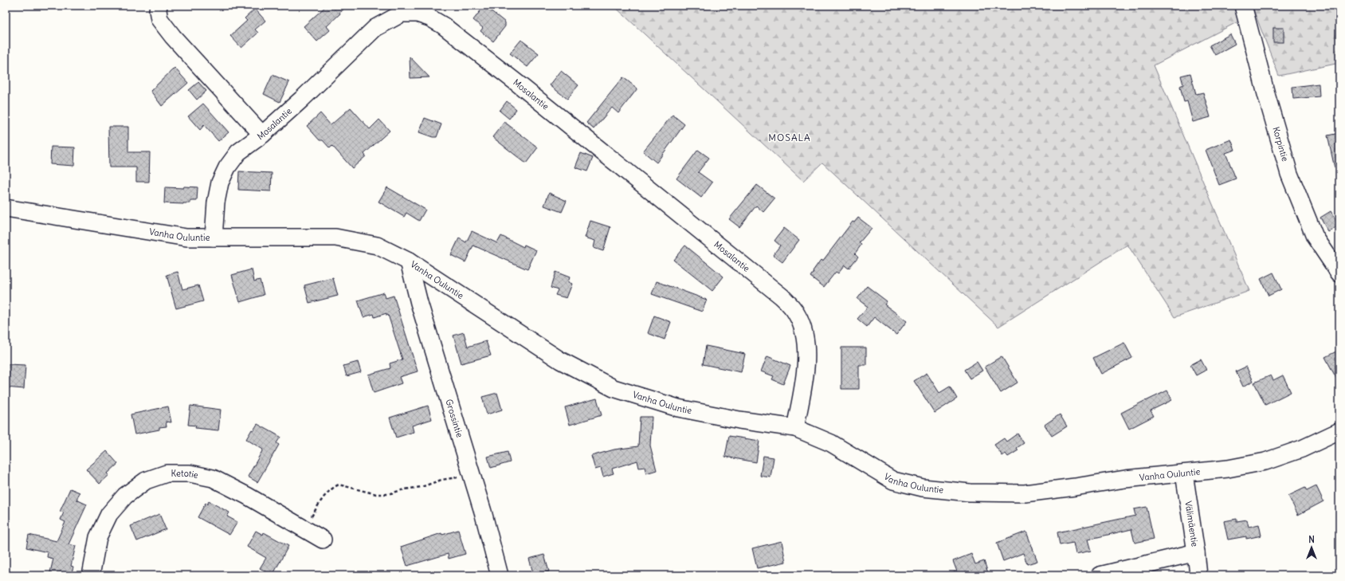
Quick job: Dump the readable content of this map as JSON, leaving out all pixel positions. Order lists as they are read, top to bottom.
{
  "streets": {
    "street": [
      "Mosalantie",
      "Korpintie",
      "Vanha Ouluntie",
      "Grossintie",
      "Ketotie",
      "Välimäentie"
    ]
  },
  "crossings": [
    ["Mosalantie", "Vanha Ouluntie"],
    ["Vanha Ouluntie", "Grossintie"],
    ["Vanha Ouluntie", "Välimäentie"]
  ],
  "districts": ["MOSALA"],
  "north": "top"
}
